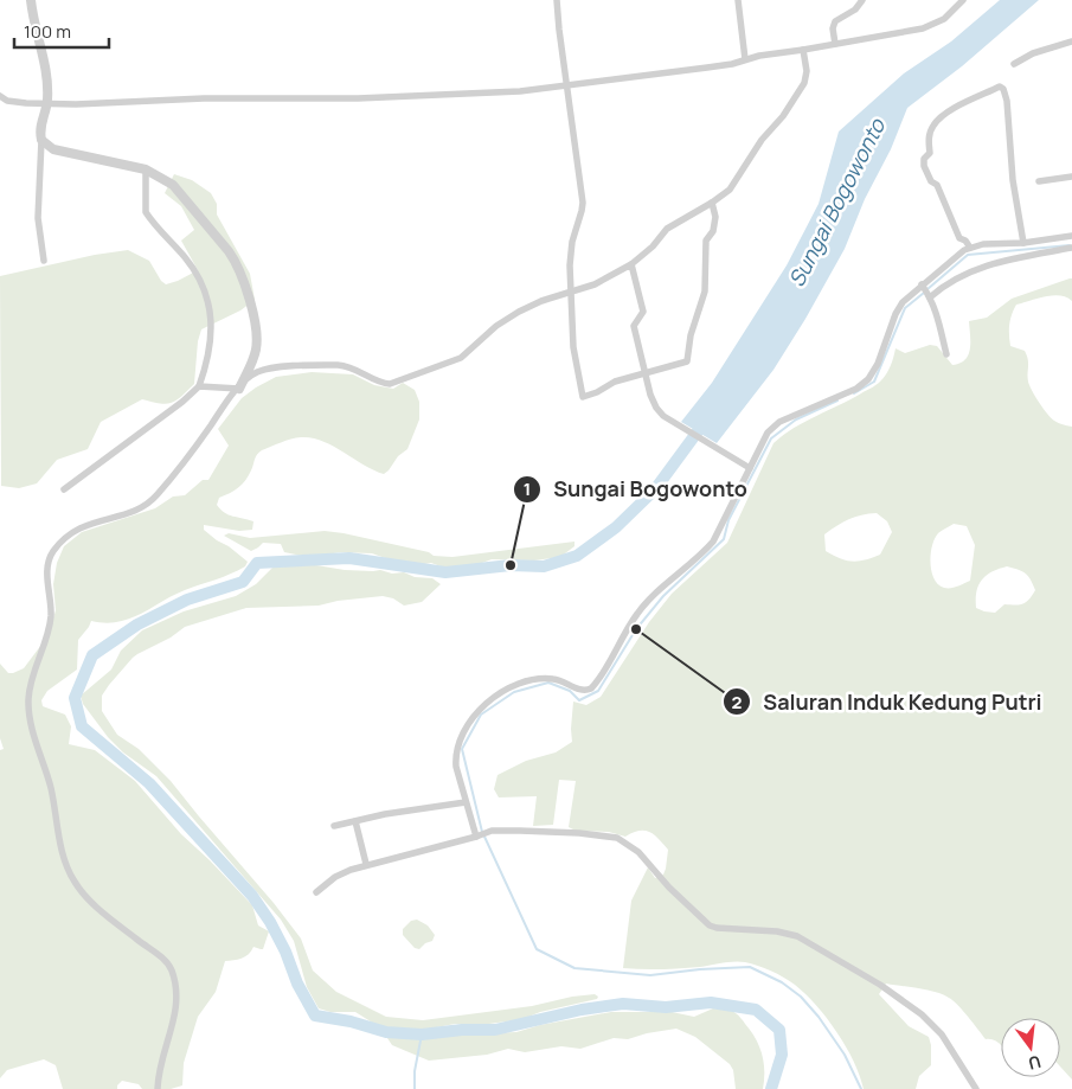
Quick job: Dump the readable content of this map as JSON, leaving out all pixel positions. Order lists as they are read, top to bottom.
{
  "water": ["Sungai Bogowonto"],
  "places": ["Sungai Bogowonto", "Saluran Induk Kedung Putri"],
  "scale_bar": "100 m",
  "north": "bottom"
}
